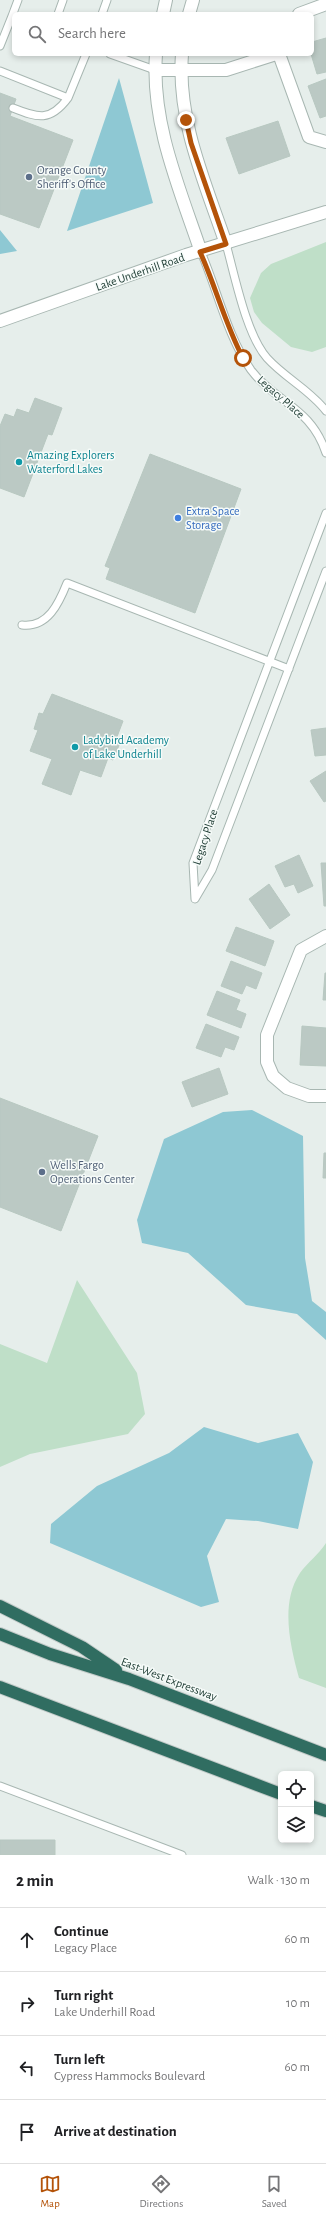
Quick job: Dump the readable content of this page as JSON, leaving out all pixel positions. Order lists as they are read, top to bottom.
{
  "streets": {
    "highway": ["East-West Expressway"],
    "street": ["Lake Underhill Road"],
    "lane": ["Legacy Place"]
  },
  "crossings": [
    ["Lake Underhill Road", "Legacy Place"]
  ],
  "places": [
    "Orange County Sheriff's Office",
    "Amazing Explorers Waterford Lakes",
    "Extra Space Storage",
    "Ladybird Academy of Lake Underhill",
    "Wells Fargo Operations Center"
  ],
  "page": {
    "search": "Search here",
    "heading": ["2 min", "Walk · 130 m"],
    "list": [
      ["Continue", "Legacy Place", "60 m"],
      ["Turn right", "Lake Underhill Road", "10 m"],
      ["Turn left", "Cypress Hammocks Boulevard", "60 m"],
      "Arrive at destination"
    ],
    "nav": ["Map", "Directions", "Saved"]
  }
}
